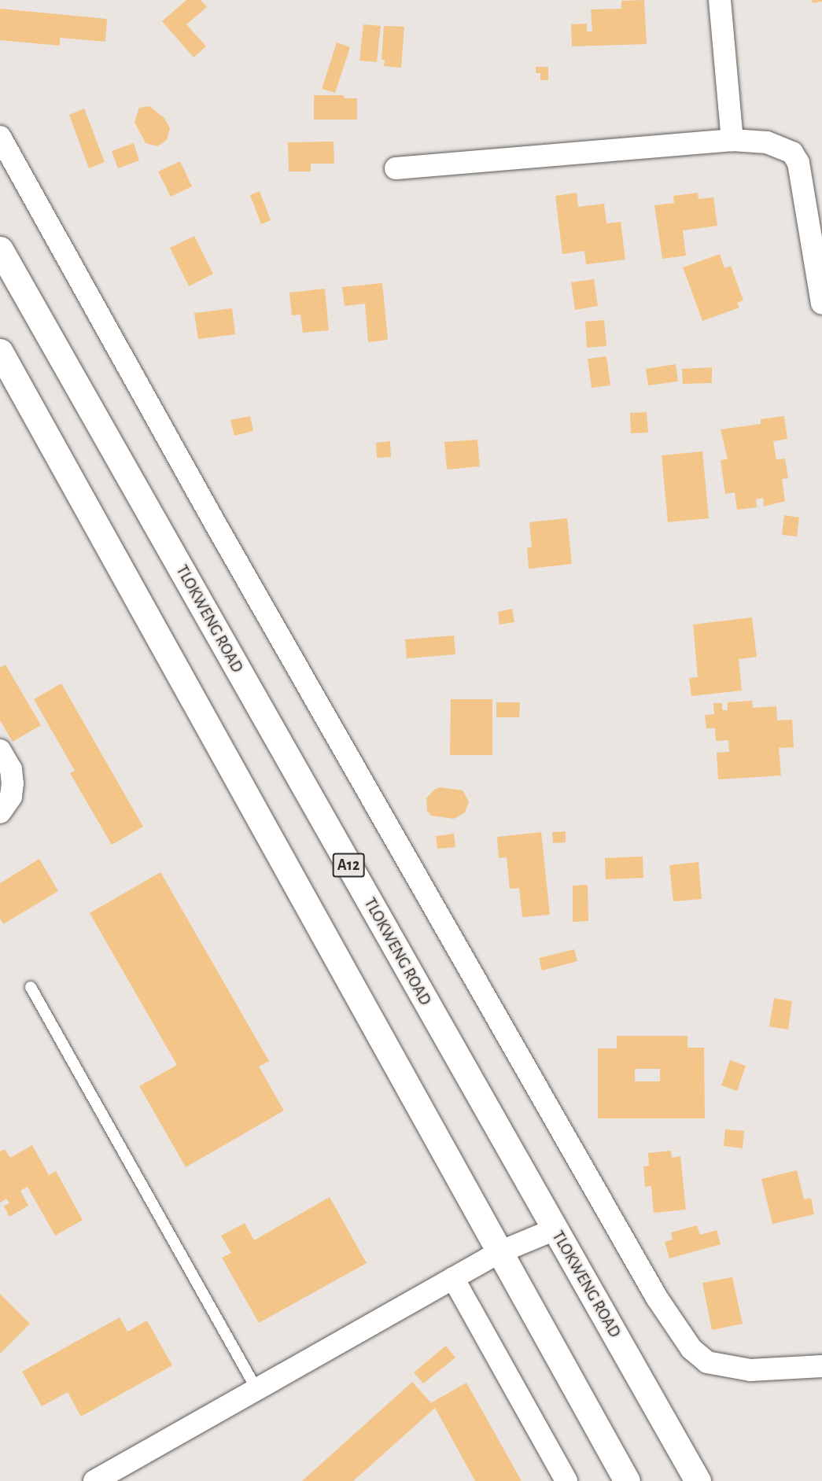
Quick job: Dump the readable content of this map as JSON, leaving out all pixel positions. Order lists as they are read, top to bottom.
{
  "streets": {
    "main road": ["TLOKWENG ROAD", "A12"]
  }
}
